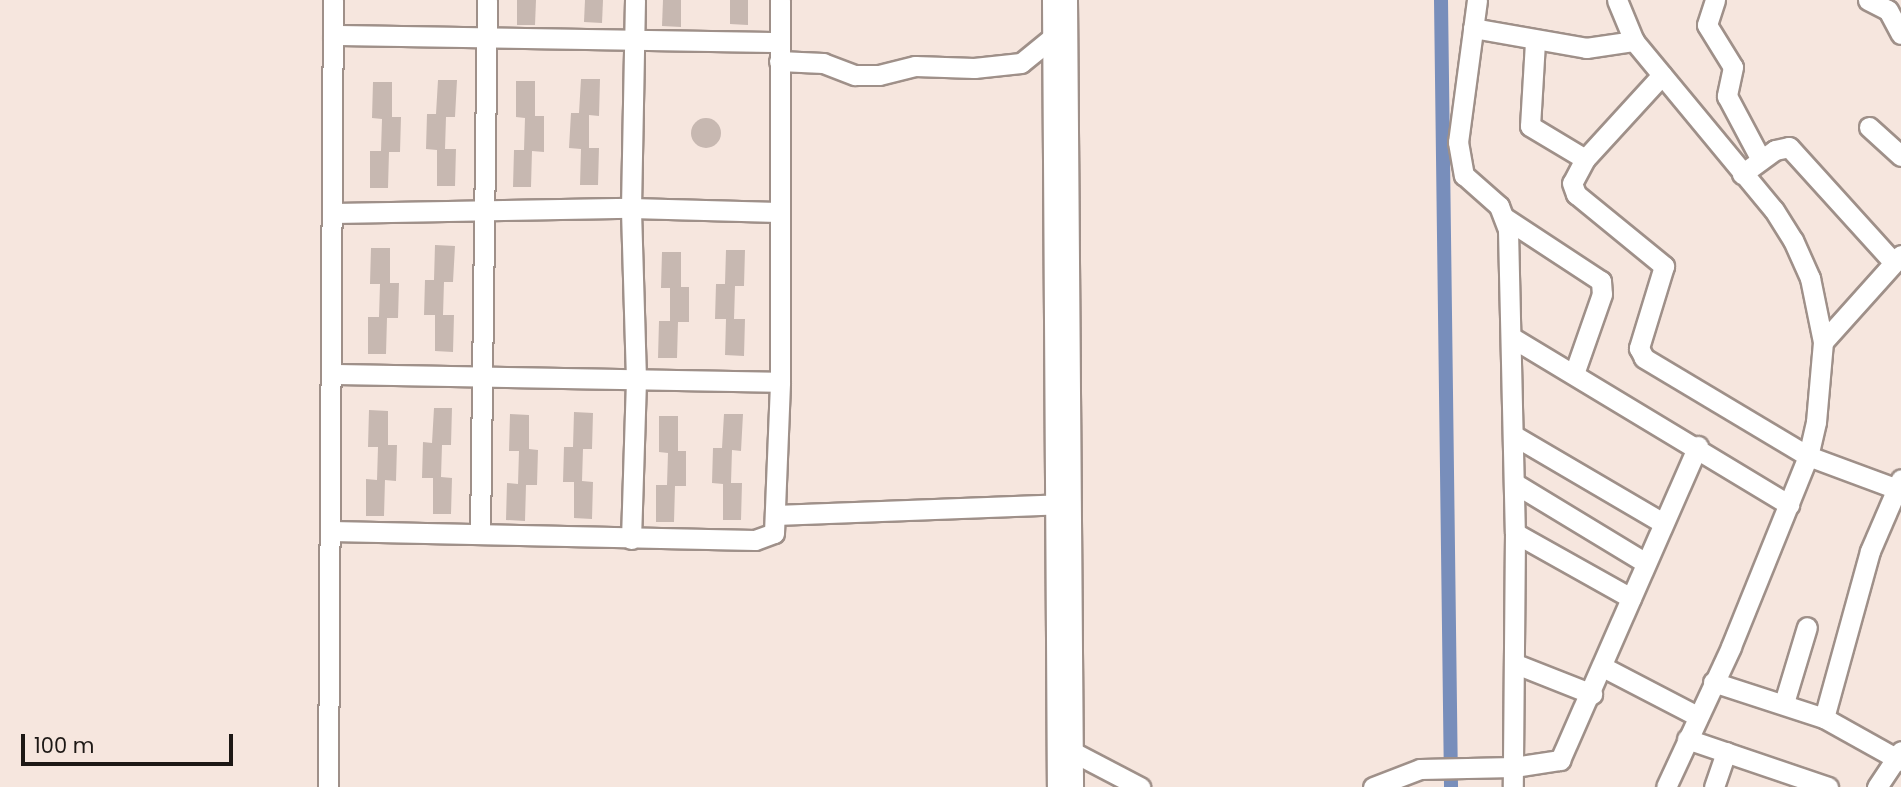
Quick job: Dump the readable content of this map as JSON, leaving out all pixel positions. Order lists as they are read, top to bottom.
{
  "scale_bar": "100 m"
}
